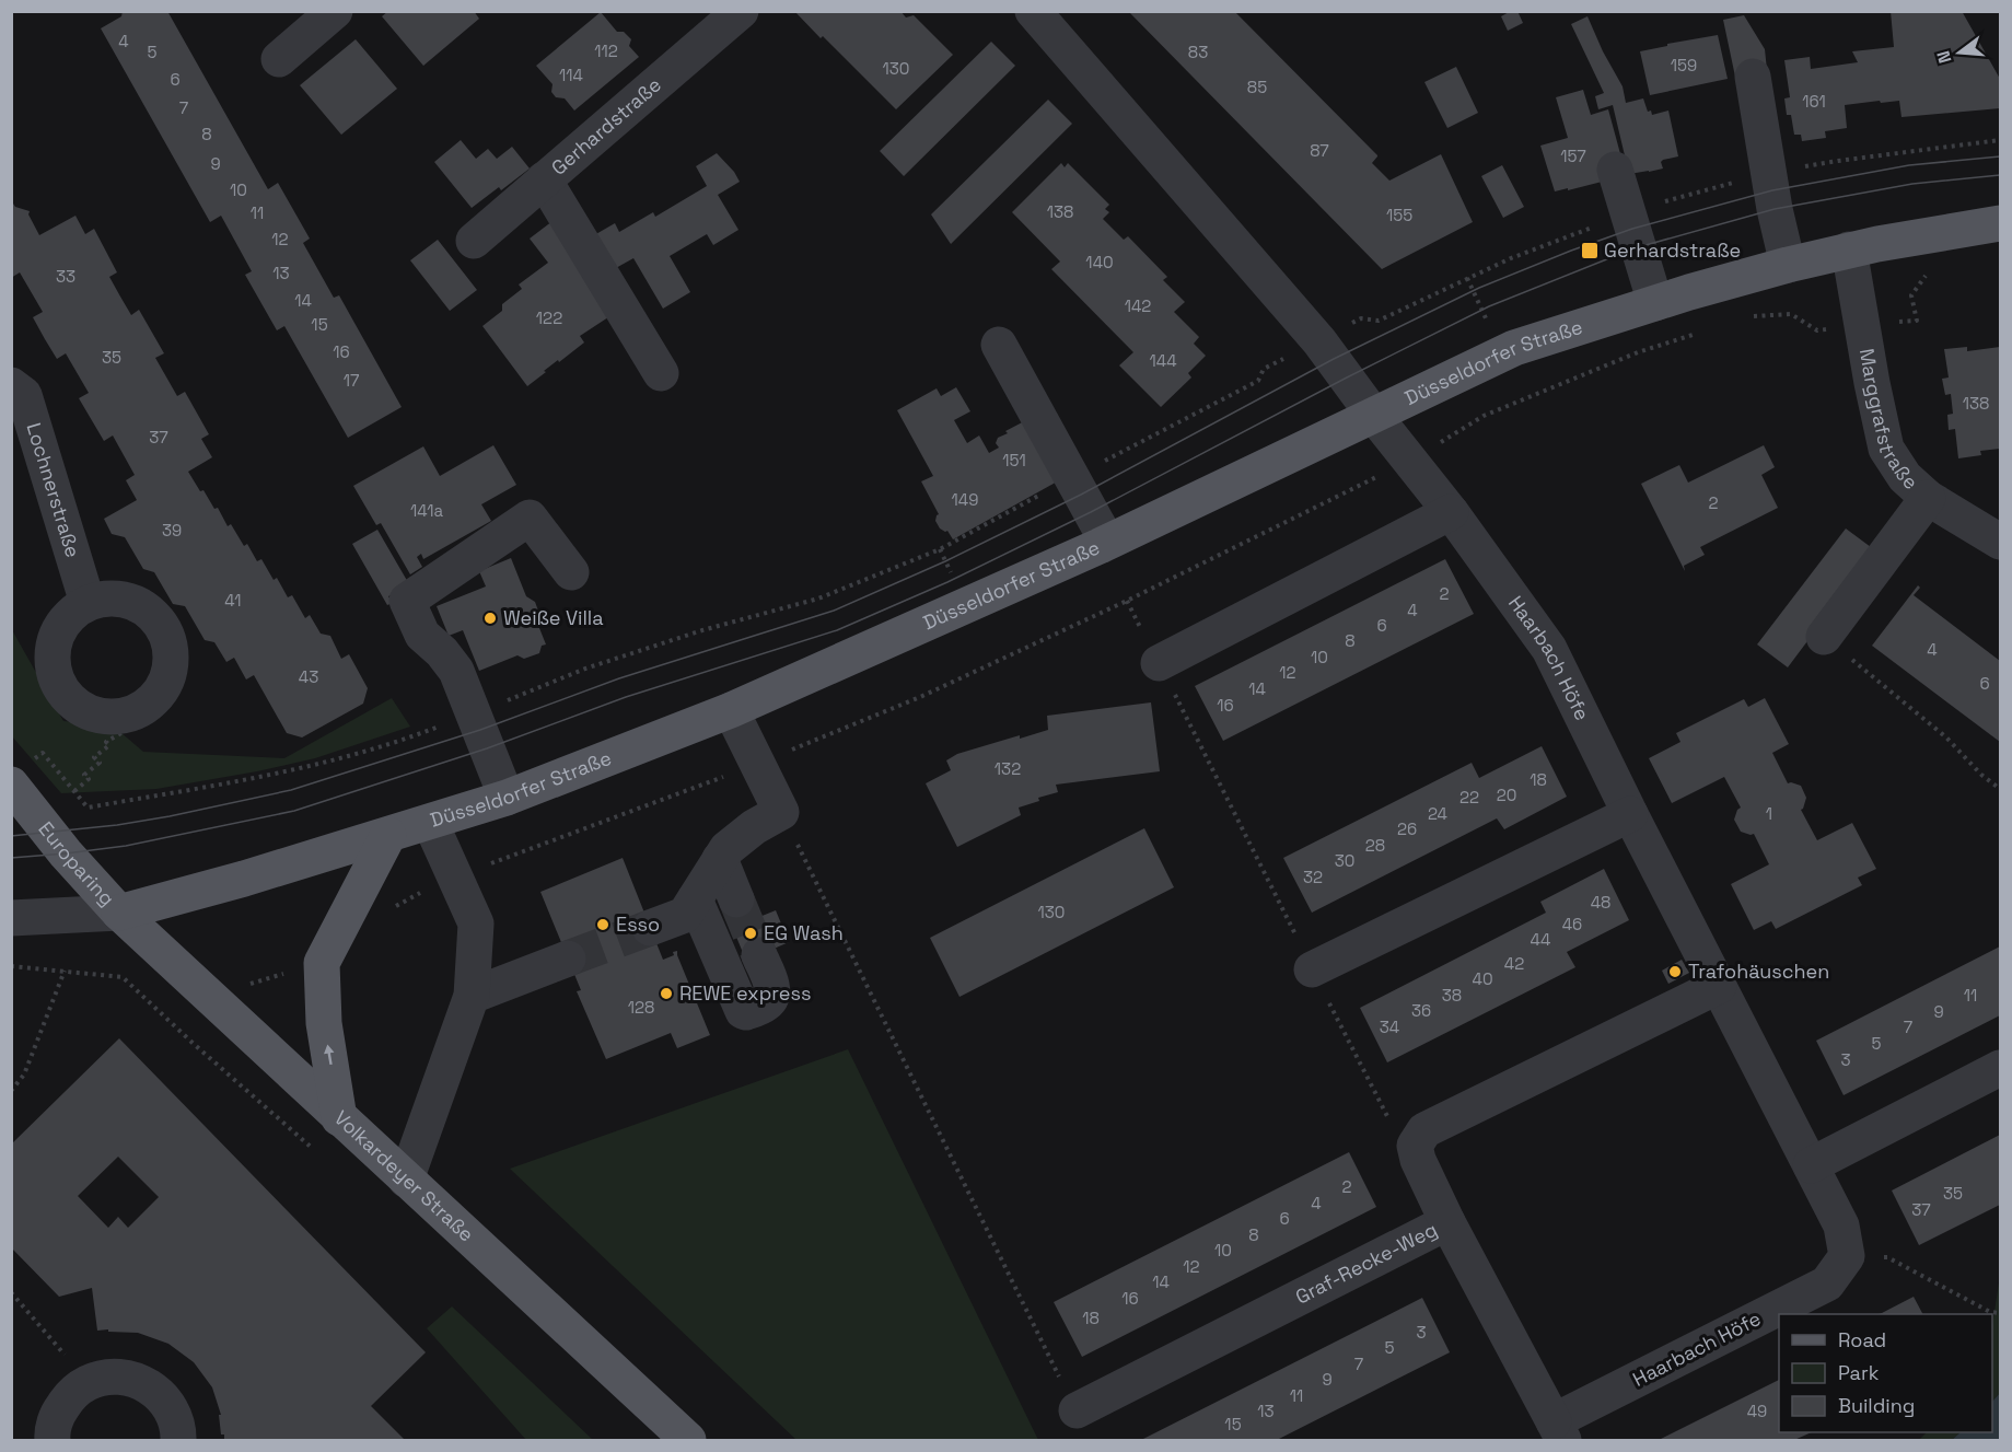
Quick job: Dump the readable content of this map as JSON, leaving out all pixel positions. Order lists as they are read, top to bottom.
{
  "streets": {
    "main road": ["Düsseldorfer Straße", "Europaring", "Volkardeyer Straße"],
    "street": [
      "Gerhardstraße",
      "Marggrafstraße",
      "Lochnerstraße",
      "Haarbach Höfe",
      "Graf-Recke-Weg"
    ]
  },
  "crossings": [
    ["Düsseldorfer Straße", "Marggrafstraße"],
    ["Düsseldorfer Straße", "Haarbach Höfe"],
    ["Düsseldorfer Straße", "Europaring"],
    ["Düsseldorfer Straße", "Volkardeyer Straße"],
    ["Haarbach Höfe", "Graf-Recke-Weg"],
    ["Europaring", "Volkardeyer Straße"]
  ],
  "places": {
    "transit": ["Gerhardstraße"],
    "other": [
      "Weiße Villa",
      "Esso",
      "EG Wash",
      "Trafohäuschen",
      "REWE express"
    ]
  },
  "house_numbers": [
    "4",
    "112",
    "5",
    "83",
    "159",
    "130",
    "114",
    "6",
    "85",
    "161",
    "7",
    "8",
    "87",
    "157",
    "9",
    "10",
    "138",
    "11",
    "155",
    "12",
    "140",
    "13",
    "33",
    "14",
    "142",
    "122",
    "15",
    "16",
    "35",
    "144",
    "17",
    "138",
    "37",
    "151",
    "149",
    "2",
    "141a",
    "39",
    "2",
    "41",
    "4",
    "6",
    "8",
    "4",
    "10",
    "12",
    "43",
    "6",
    "14",
    "16",
    "132",
    "18",
    "20",
    "22",
    "24",
    "1",
    "26",
    "28",
    "30",
    "32",
    "48",
    "130",
    "46",
    "44",
    "42",
    "40",
    "38",
    "11",
    "128",
    "36",
    "9",
    "34",
    "7",
    "5",
    "3",
    "2",
    "35",
    "4",
    "37",
    "6",
    "8",
    "10",
    "12",
    "14",
    "16",
    "18",
    "3",
    "5",
    "7",
    "9",
    "11",
    "13",
    "49",
    "15"
  ],
  "legend": ["Road", "Park", "Building"],
  "north": "left"
}
